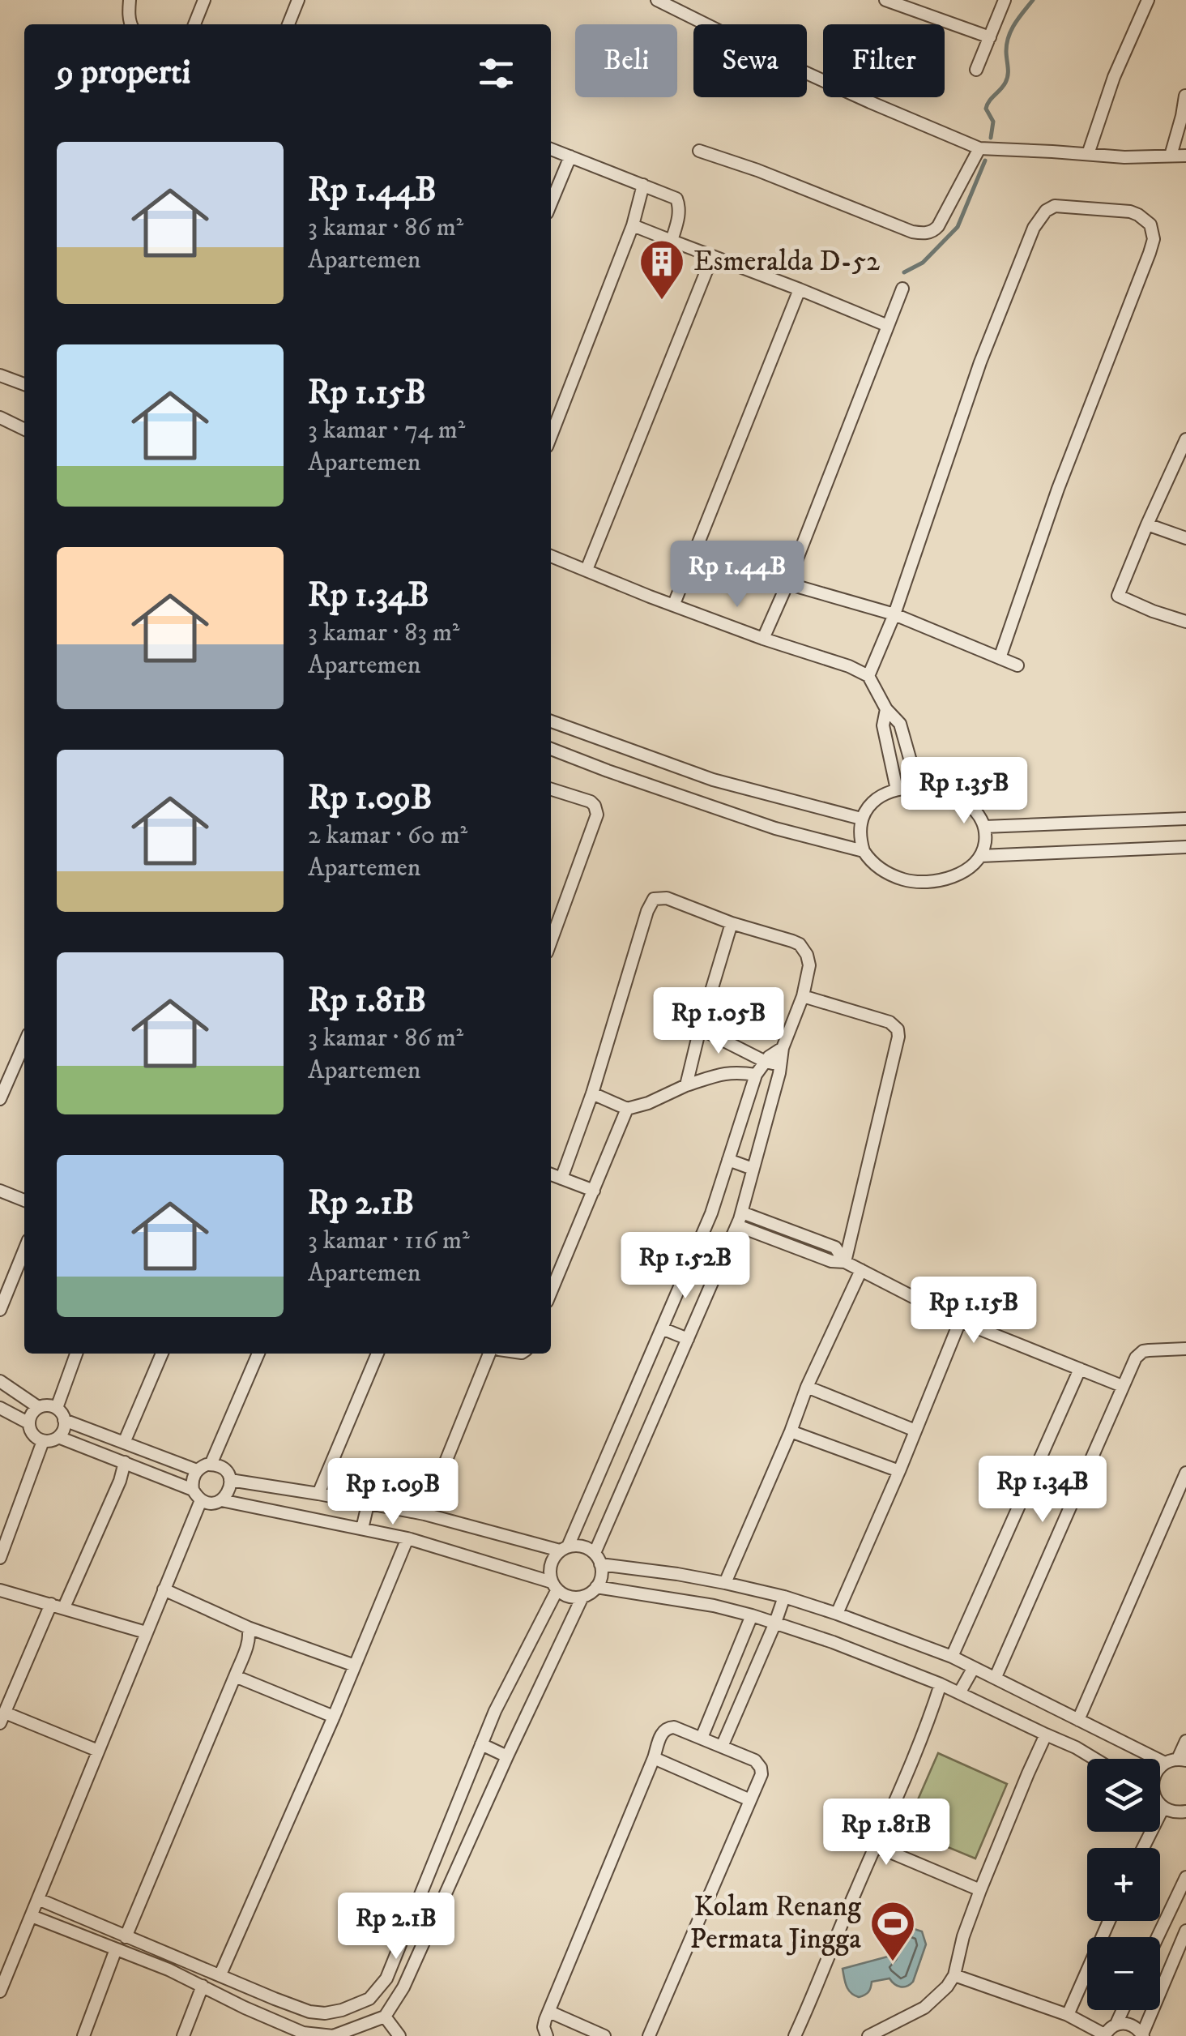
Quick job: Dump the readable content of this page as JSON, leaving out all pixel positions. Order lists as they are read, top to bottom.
{
  "places": {
    "building": ["Esmeralda D-52"],
    "sports": ["Kolam Renang Permata Jingga"]
  },
  "page": {
    "chip": ["Beli", "Sewa", "Filter"],
    "heading": "9 properti",
    "list": [
      {
        "name": "Rp 1.44B",
        "note": "3 kamar · 86 m² · Apartemen"
      },
      {
        "name": "Rp 1.15B",
        "note": "3 kamar · 74 m² · Apartemen"
      },
      {
        "name": "Rp 1.34B",
        "note": "3 kamar · 83 m² · Apartemen"
      },
      {
        "name": "Rp 1.09B",
        "note": "2 kamar · 60 m² · Apartemen"
      },
      {
        "name": "Rp 1.81B",
        "note": "3 kamar · 86 m² · Apartemen"
      },
      {
        "name": "Rp 2.1B",
        "note": "3 kamar · 116 m² · Apartemen"
      }
    ],
    "price": [
      "Rp 1.44B",
      "Rp 1.35B",
      "Rp 1.05B",
      "Rp 1.52B",
      "Rp 1.15B",
      "Rp 1.34B",
      "Rp 1.09B",
      "Rp 1.81B",
      "Rp 2.1B"
    ],
    "map_buttons": ["+", "−"]
  }
}
